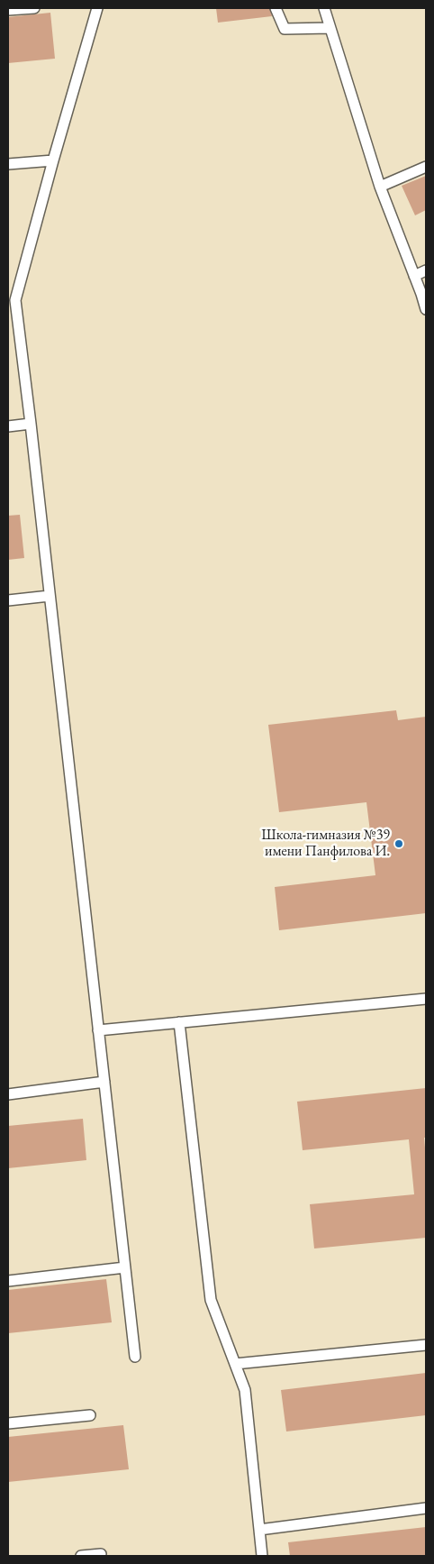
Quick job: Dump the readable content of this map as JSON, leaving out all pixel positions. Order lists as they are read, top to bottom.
{
  "places": ["Школа-гимназия №39 имени Панфилова И."]
}
